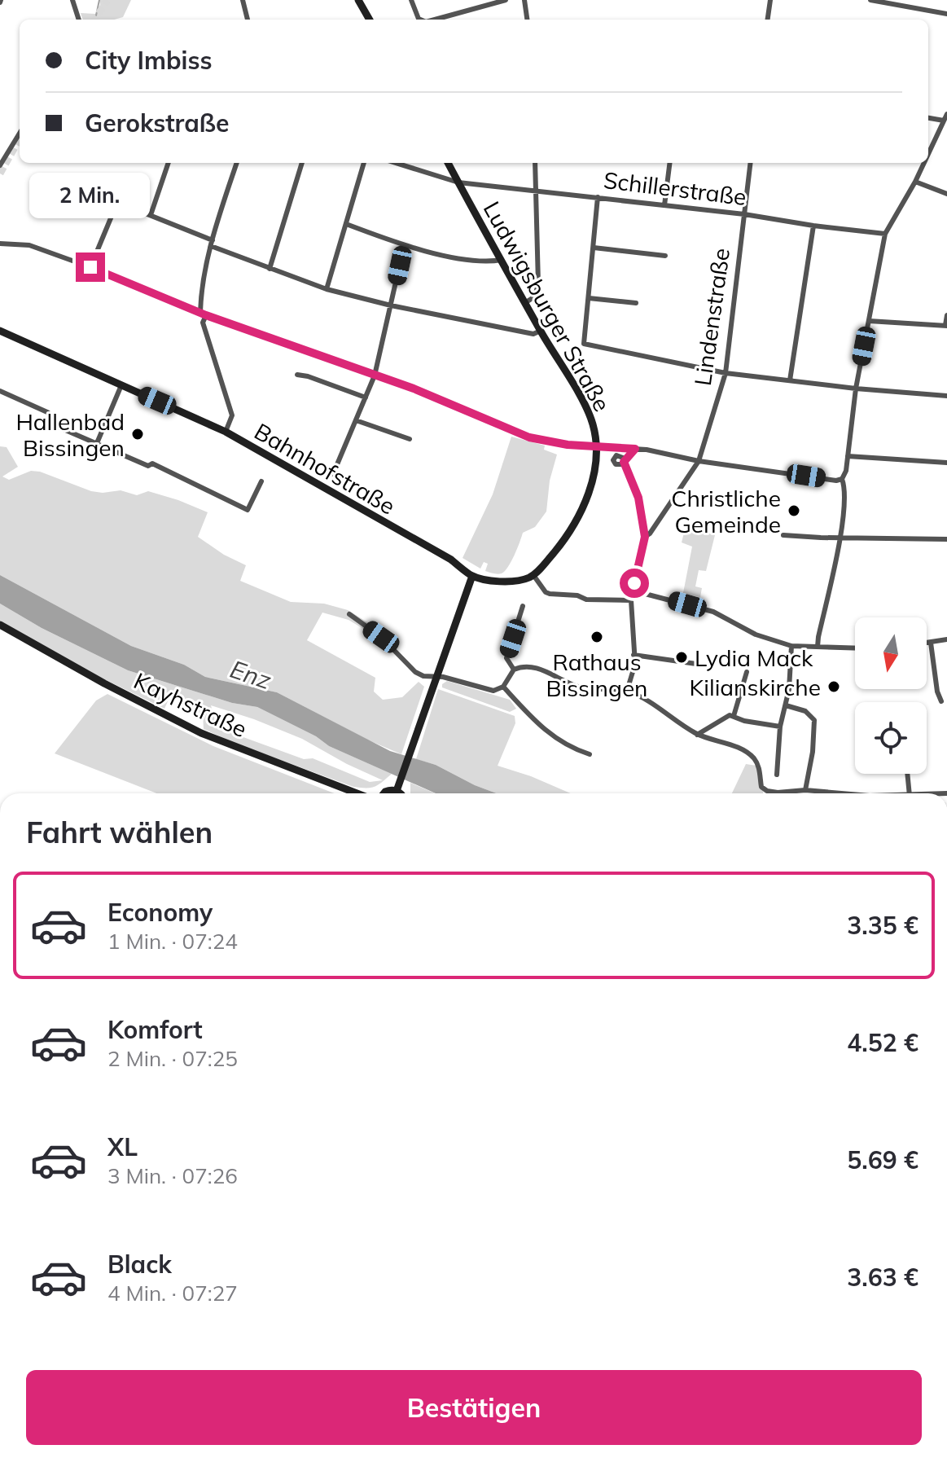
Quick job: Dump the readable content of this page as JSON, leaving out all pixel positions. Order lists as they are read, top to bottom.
{
  "streets": {
    "street": [
      "Schillerstraße",
      "Ludwigsburger Straße",
      "Lindenstraße",
      "Bahnhofstraße",
      "Kayhstraße"
    ]
  },
  "crossings": [
    ["Schillerstraße", "Ludwigsburger Straße"],
    ["Schillerstraße", "Lindenstraße"],
    ["Ludwigsburger Straße", "Bahnhofstraße"]
  ],
  "water": ["Enz"],
  "places": [
    "Hallenbad Bissingen",
    "Christliche Gemeinde",
    "Rathaus Bissingen",
    "Lydia Mack",
    "Kilianskirche"
  ],
  "north": "bottom",
  "page": {
    "banner": ["City Imbiss", "Gerokstraße"],
    "bubble": "2 Min.",
    "heading": "Fahrt wählen",
    "list": [
      {
        "name": "Economy",
        "note": "1 Min. · 07:24",
        "value": "3.35 €"
      },
      {
        "name": "Komfort",
        "note": "2 Min. · 07:25",
        "value": "4.52 €"
      },
      {
        "name": "XL",
        "note": "3 Min. · 07:26",
        "value": "5.69 €"
      },
      {
        "name": "Black",
        "note": "4 Min. · 07:27",
        "value": "3.63 €"
      }
    ],
    "buttons": "Bestätigen"
  }
}
